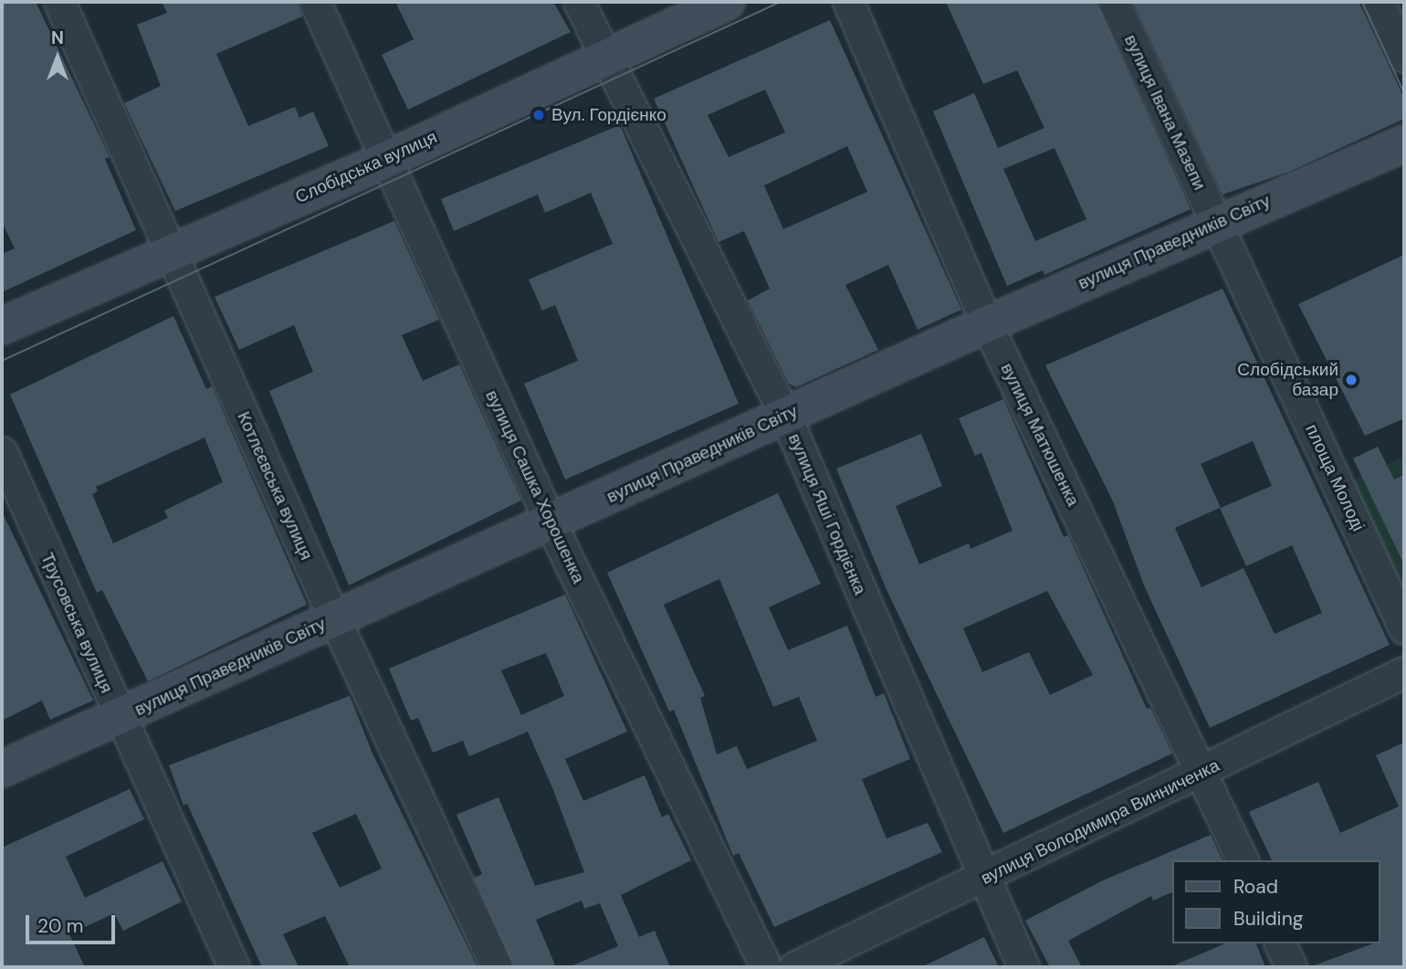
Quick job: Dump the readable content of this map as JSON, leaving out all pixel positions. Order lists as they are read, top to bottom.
{
  "streets": {
    "main road": ["Слобідська вулиця", "вулиця Праведників Світу"],
    "street": [
      "вулиця Івана Мазепи",
      "вулиця Матюшенка",
      "площа Молоді",
      "Котлєєвська вулиця",
      "вулиця Сашка Хорошенка",
      "вулиця Яші Гордієнка",
      "Трусовська вулиця",
      "вулиця Володимира Винниченка"
    ]
  },
  "crossings": [
    ["вулиця Івана Мазепи", "вулиця Праведників Світу"],
    ["вулиця Івана Мазепи", "площа Молоді"],
    ["Слобідська вулиця", "Котлєєвська вулиця"],
    ["Слобідська вулиця", "вулиця Сашка Хорошенка"],
    ["Слобідська вулиця", "вулиця Яші Гордієнка"],
    ["вулиця Праведників Світу", "вулиця Матюшенка"],
    ["вулиця Праведників Світу", "площа Молоді"],
    ["вулиця Праведників Світу", "Котлєєвська вулиця"],
    ["вулиця Праведників Світу", "вулиця Сашка Хорошенка"],
    ["вулиця Праведників Світу", "вулиця Яші Гордієнка"],
    ["вулиця Праведників Світу", "Трусовська вулиця"],
    ["вулиця Матюшенка", "вулиця Володимира Винниченка"],
    ["вулиця Яші Гордієнка", "вулиця Володимира Винниченка"]
  ],
  "places": ["Вул. Гордієнко", "Слобідський базар"],
  "legend": ["Road", "Building"],
  "scale_bar": "20 m",
  "north": "top"
}
